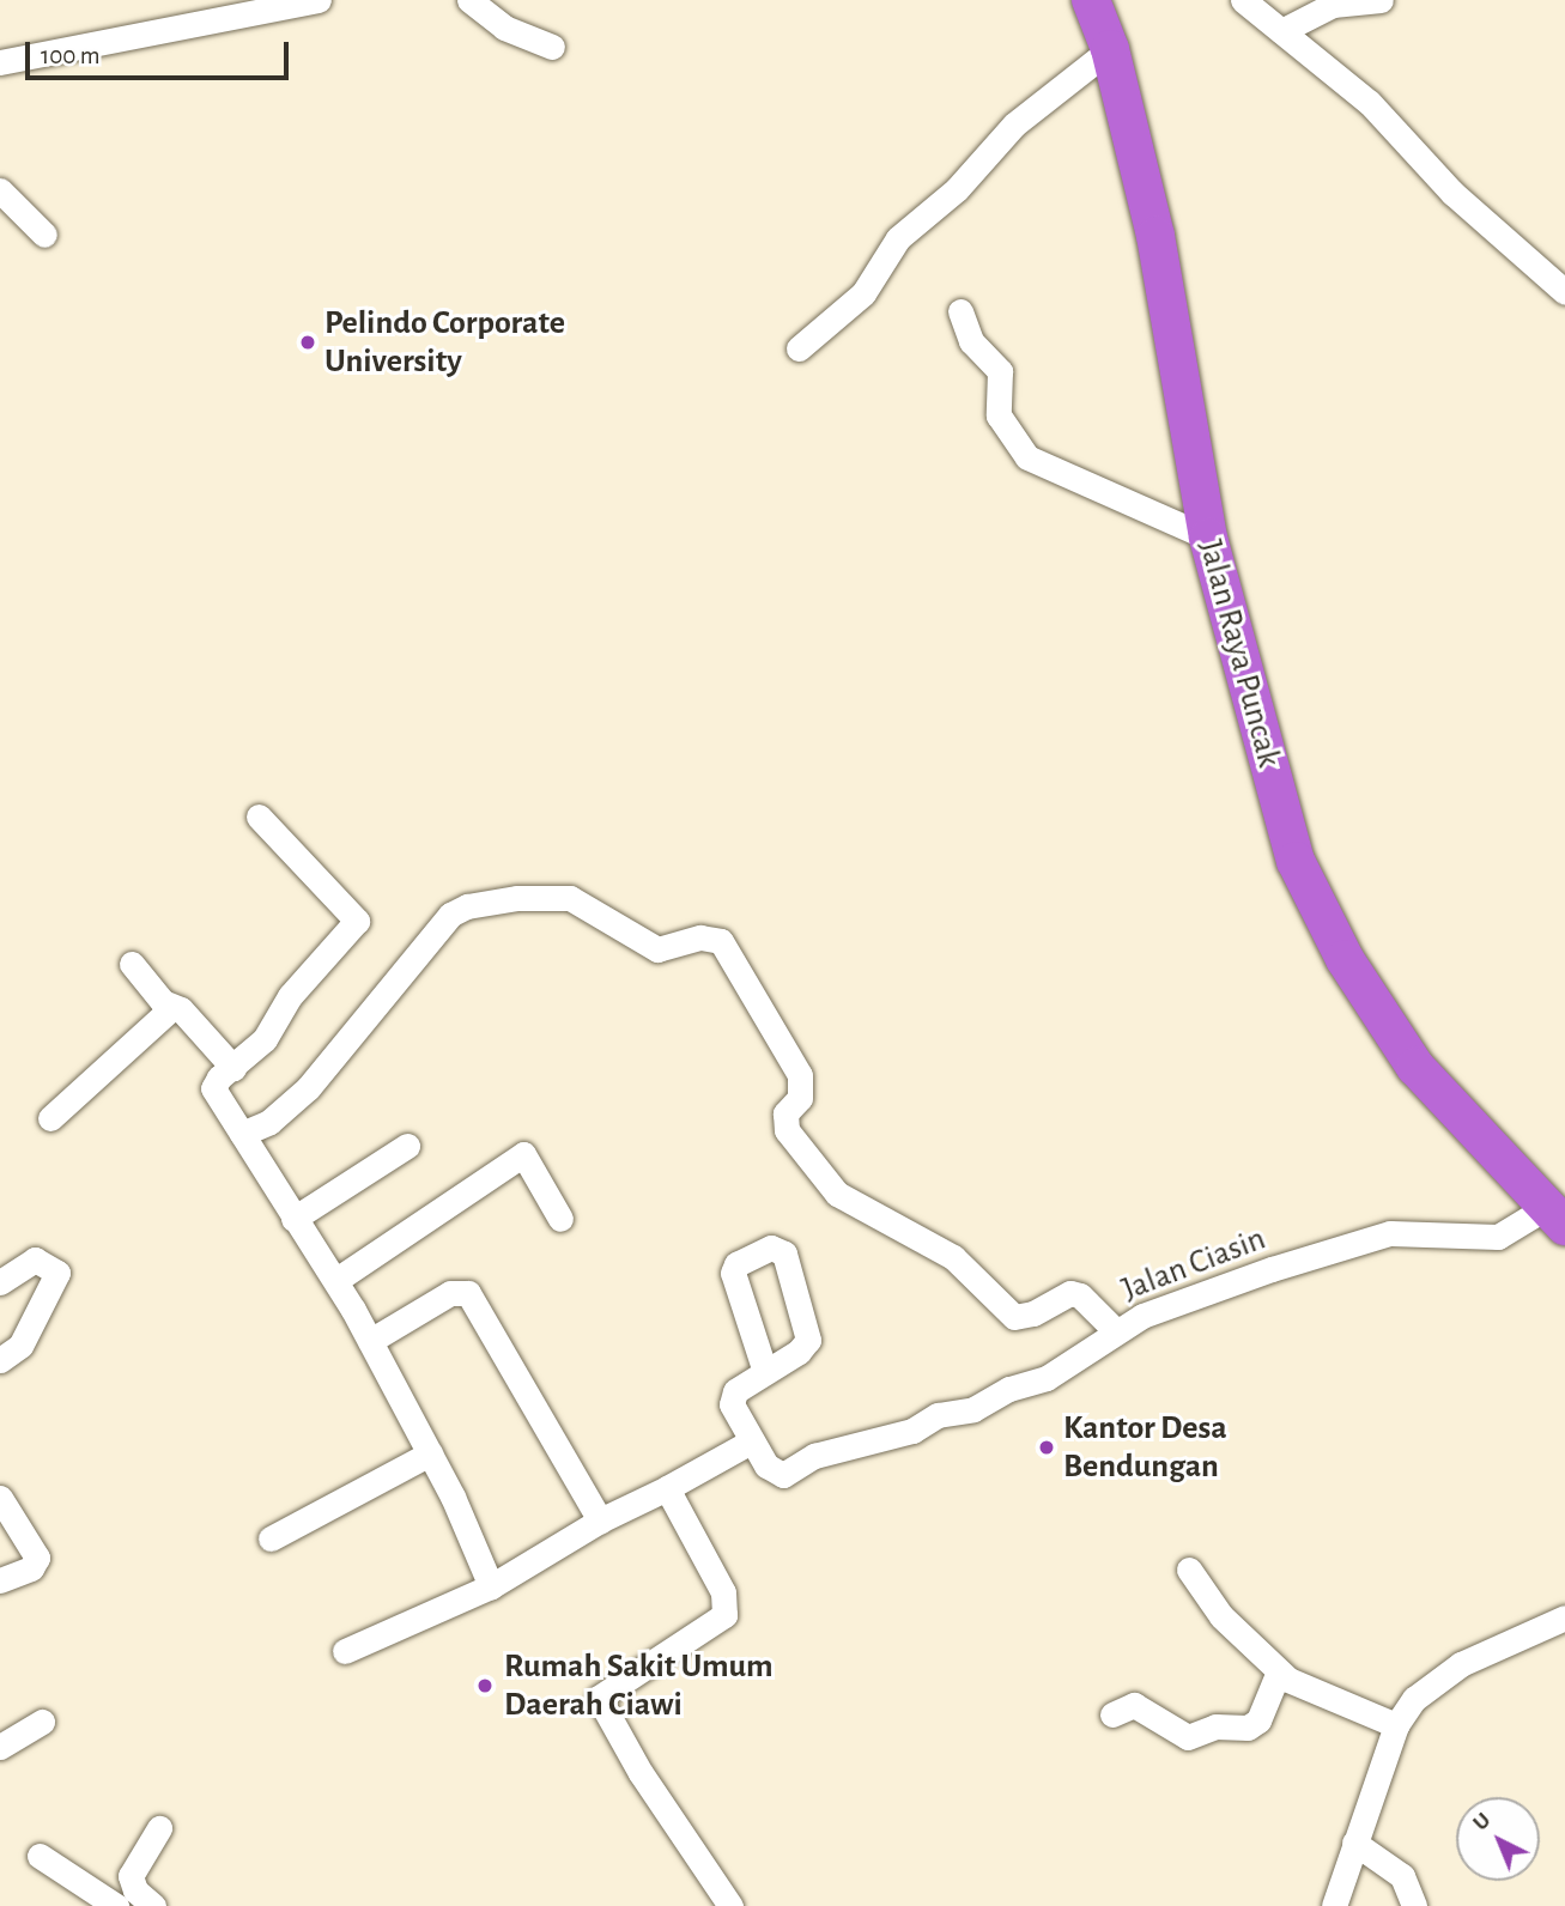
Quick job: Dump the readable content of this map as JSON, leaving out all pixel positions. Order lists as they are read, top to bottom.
{
  "streets": {
    "highway": ["Jalan Raya Puncak"],
    "street": ["Jalan Ciasin"]
  },
  "crossings": [
    ["Jalan Raya Puncak", "Jalan Ciasin"]
  ],
  "places": ["Pelindo Corporate University", "Kantor Desa Bendungan", "Rumah Sakit Umum Daerah Ciawi"],
  "scale_bar": "100 m",
  "north": "top left"
}
